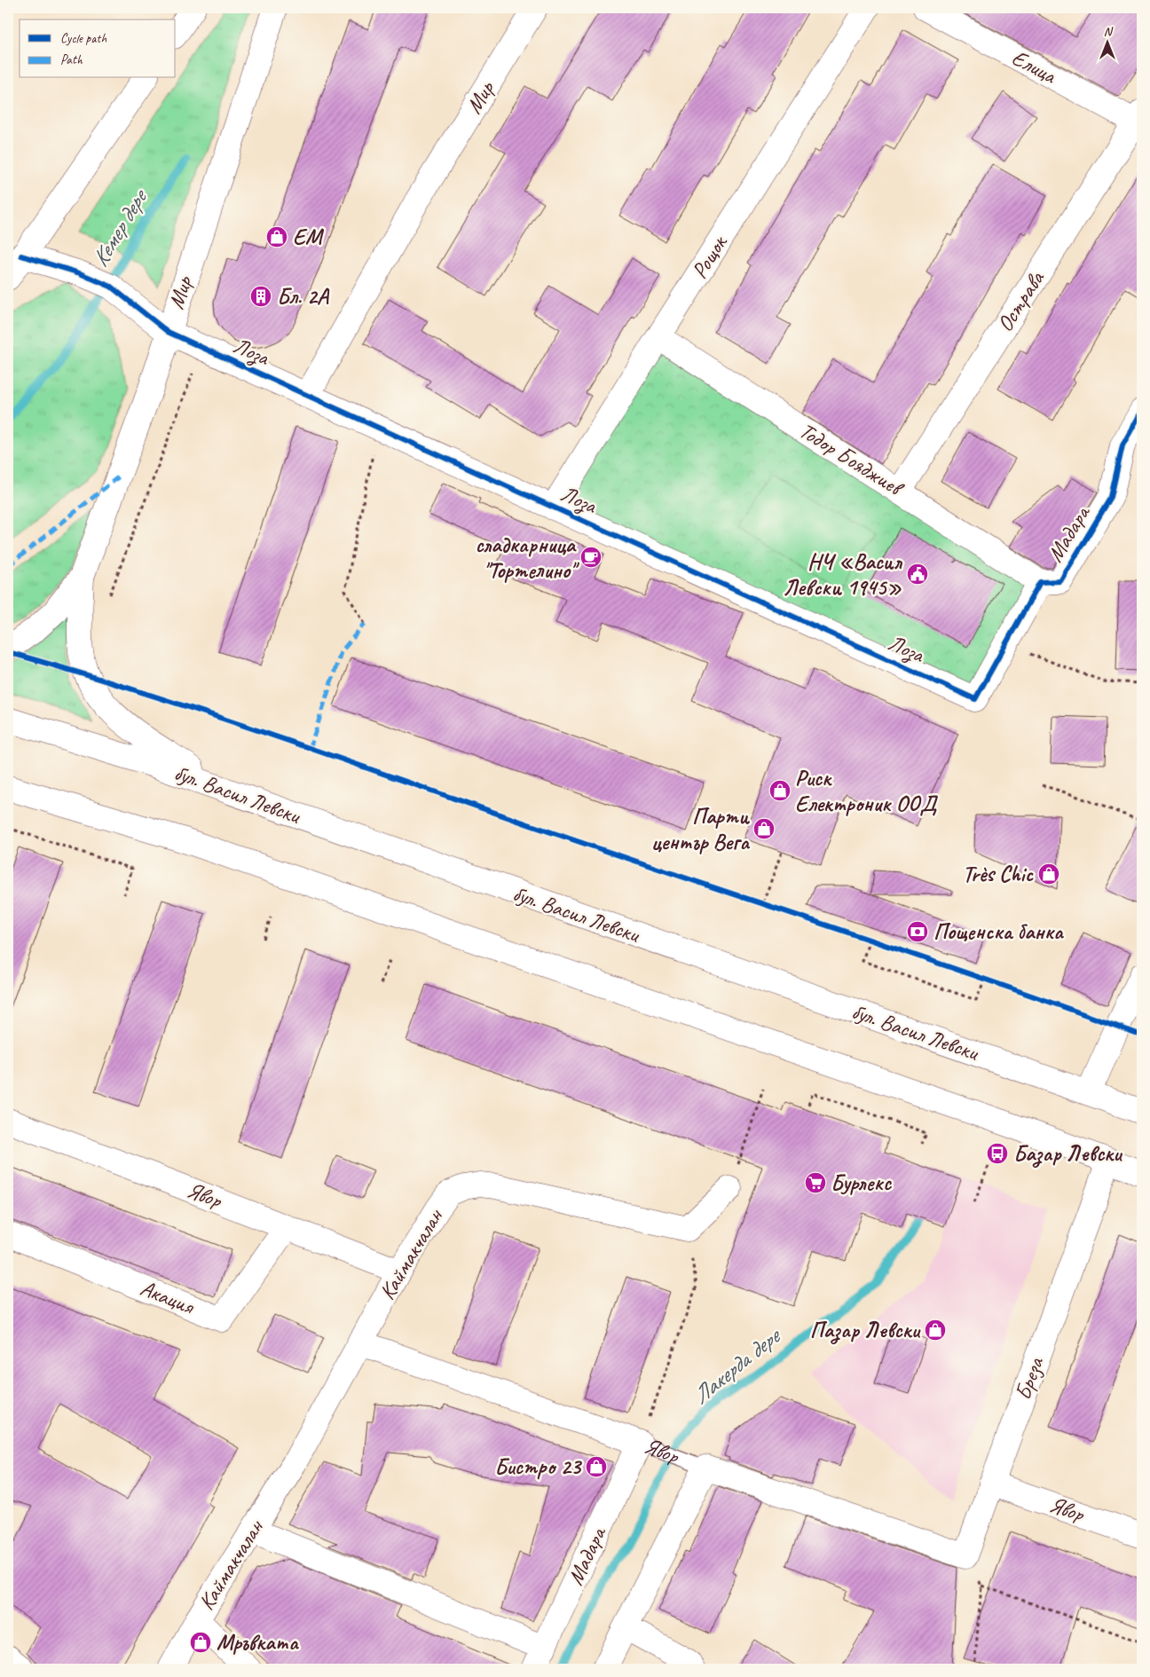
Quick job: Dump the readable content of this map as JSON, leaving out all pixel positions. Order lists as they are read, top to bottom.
{
  "streets": {
    "main road": [
      "Елица",
      "Мир",
      "Рощок",
      "Острава",
      "Лоза",
      "Тодор Бояджиев",
      "Мадара",
      "бул. Васил Левски",
      "Явор",
      "Каймакчалан",
      "Акация",
      "Бреза"
    ]
  },
  "crossings": [
    ["Елица", "Острава"],
    ["Мир", "Лоза"],
    ["Рощок", "Лоза"],
    ["Рощок", "Тодор Бояджиев"],
    ["Острава", "Тодор Бояджиев"],
    ["Лоза", "Мадара"],
    ["Тодор Бояджиев", "Мадара"],
    ["Мадара", "Явор"],
    ["Явор", "Каймакчалан"],
    ["Явор", "Акация"],
    ["Явор", "Бреза"]
  ],
  "water": ["Кемер дере", "Лакерда дере"],
  "places": {
    "shop": [
      "ЕМ",
      "Риск Електроник ООД",
      "Парти център Вега",
      "Très Chic",
      "Пазар Левски",
      "Бистро 23",
      "Мръвката"
    ],
    "building": ["Бл. 2А"],
    "cafe": ["сладкарница \"Тортелино\""],
    "public building": ["НЧ «Васил Левски 1945»"],
    "bank": ["Пощенска банка"],
    "bus stop": ["Базар Левски"],
    "supermarket": ["Бурлекс"]
  },
  "legend": ["Cycle path", "Path"],
  "north": "top"
}
